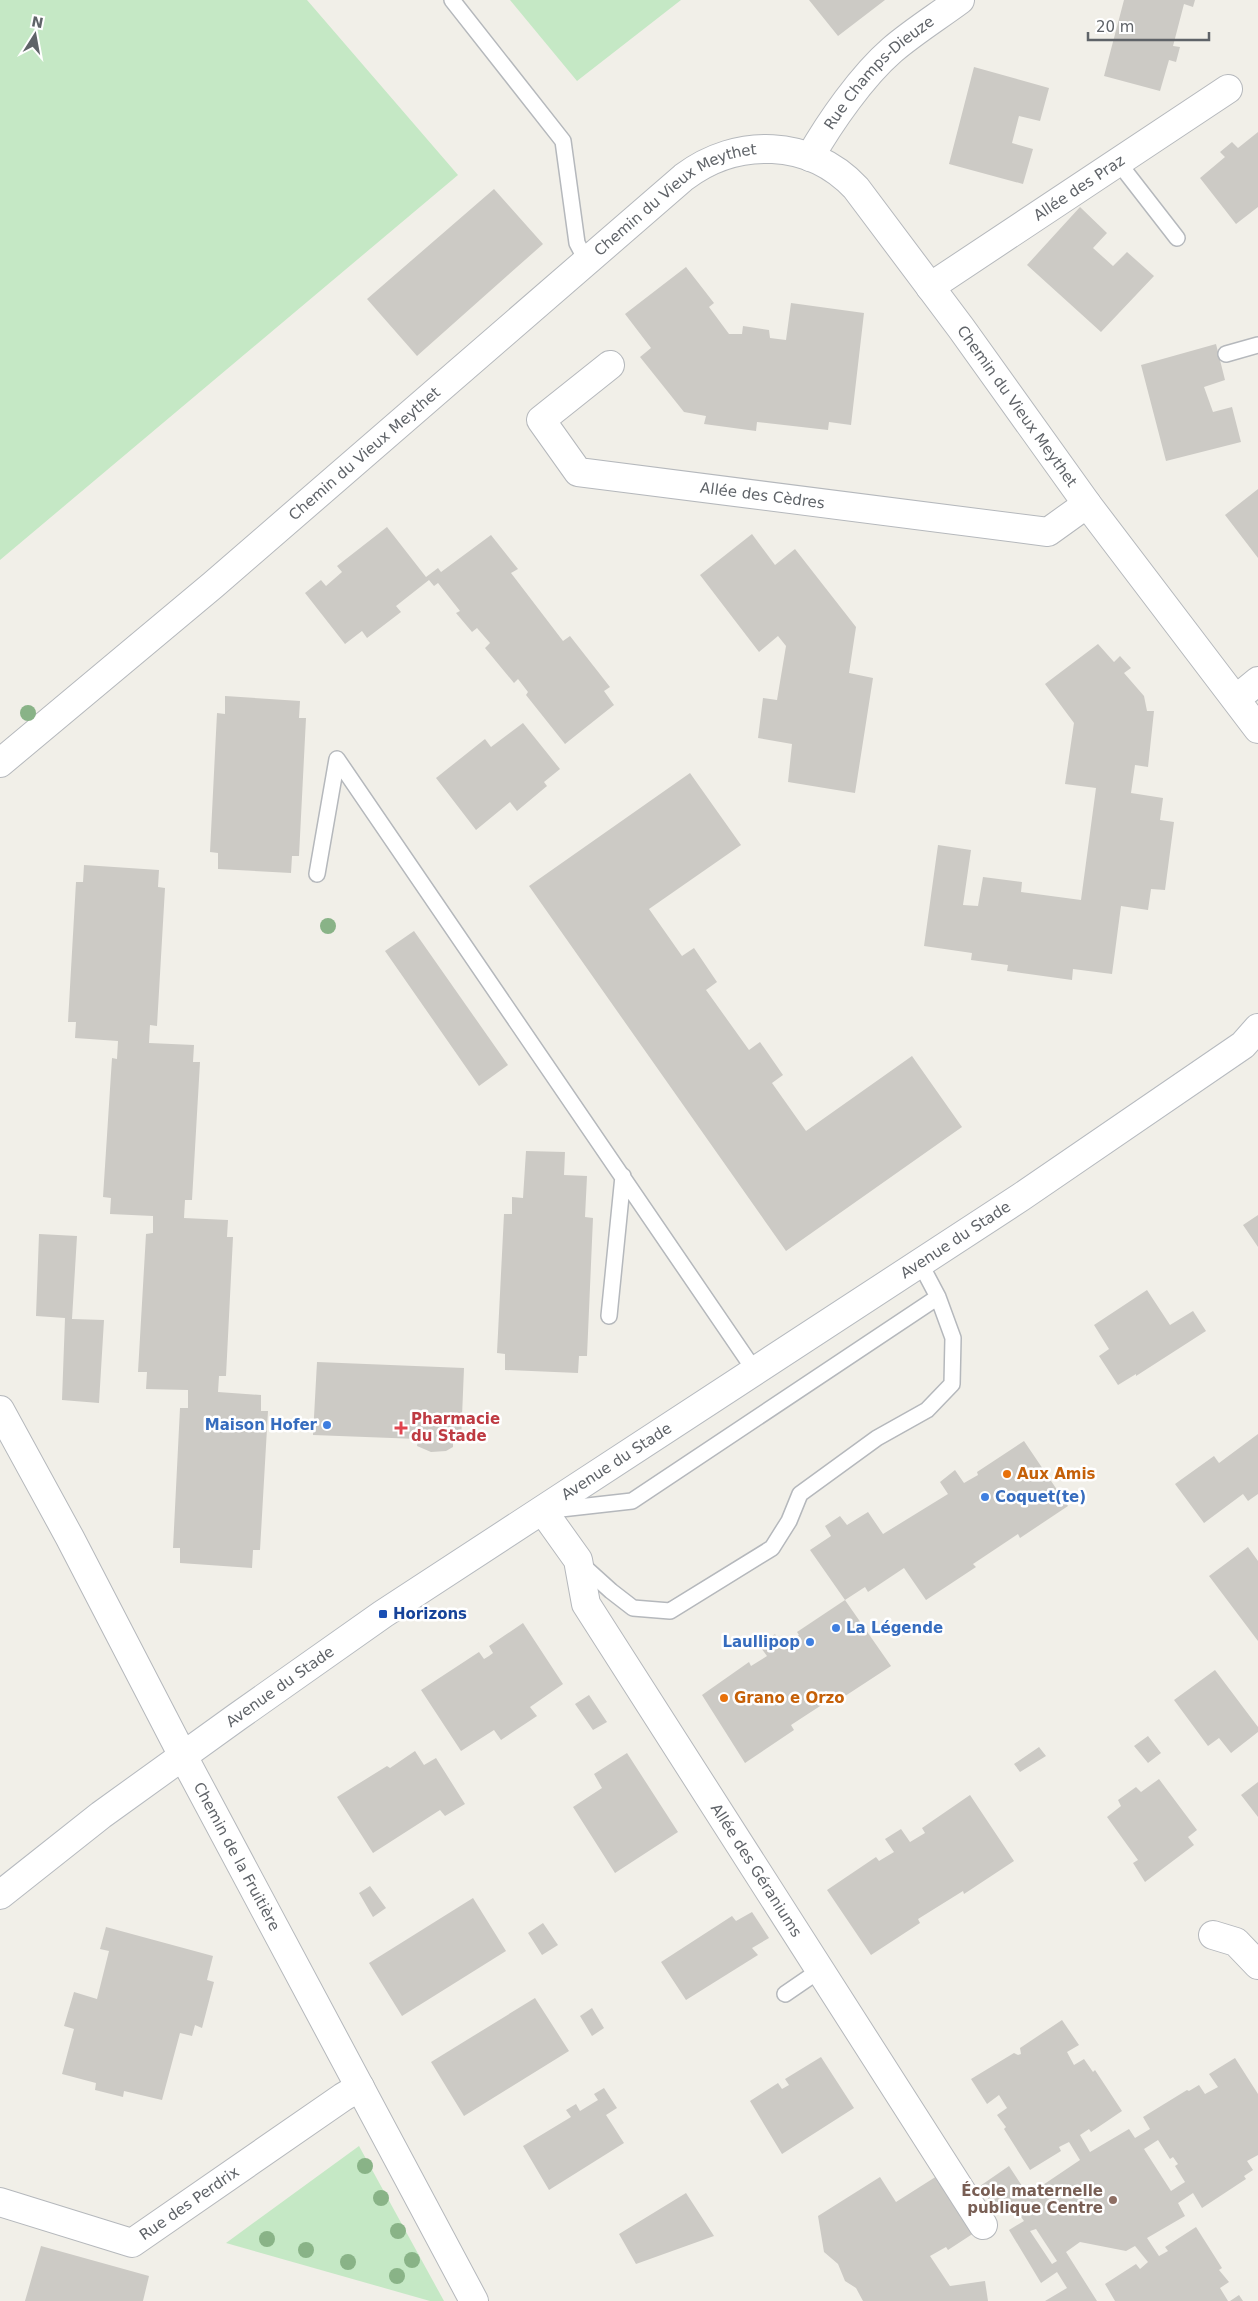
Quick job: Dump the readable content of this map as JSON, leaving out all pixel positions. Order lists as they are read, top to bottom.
{
  "streets": {
    "street": [
      "Rue Champs-Dieuze",
      "Allée des Praz",
      "Chemin du Vieux Meythet",
      "Allée des Cèdres",
      "Avenue du Stade",
      "Chemin de la Fruitière",
      "Allée des Géraniums",
      "Rue des Perdrix"
    ]
  },
  "crossings": [
    ["Rue Champs-Dieuze", "Chemin du Vieux Meythet"],
    ["Allée des Praz", "Chemin du Vieux Meythet"],
    ["Chemin du Vieux Meythet", "Allée des Cèdres"],
    ["Avenue du Stade", "Chemin de la Fruitière"],
    ["Avenue du Stade", "Allée des Géraniums"],
    ["Chemin de la Fruitière", "Rue des Perdrix"]
  ],
  "places": {
    "other": [
      "Maison Hofer",
      "Aux Amis",
      "Coquet(te)",
      "La Légende",
      "Laullipop",
      "Grano e Orzo",
      "École maternelle publique Centre"
    ],
    "health": ["Pharmacie du Stade"],
    "transit": ["Horizons"]
  },
  "scale_bar": "20 m",
  "north": "top"
}
